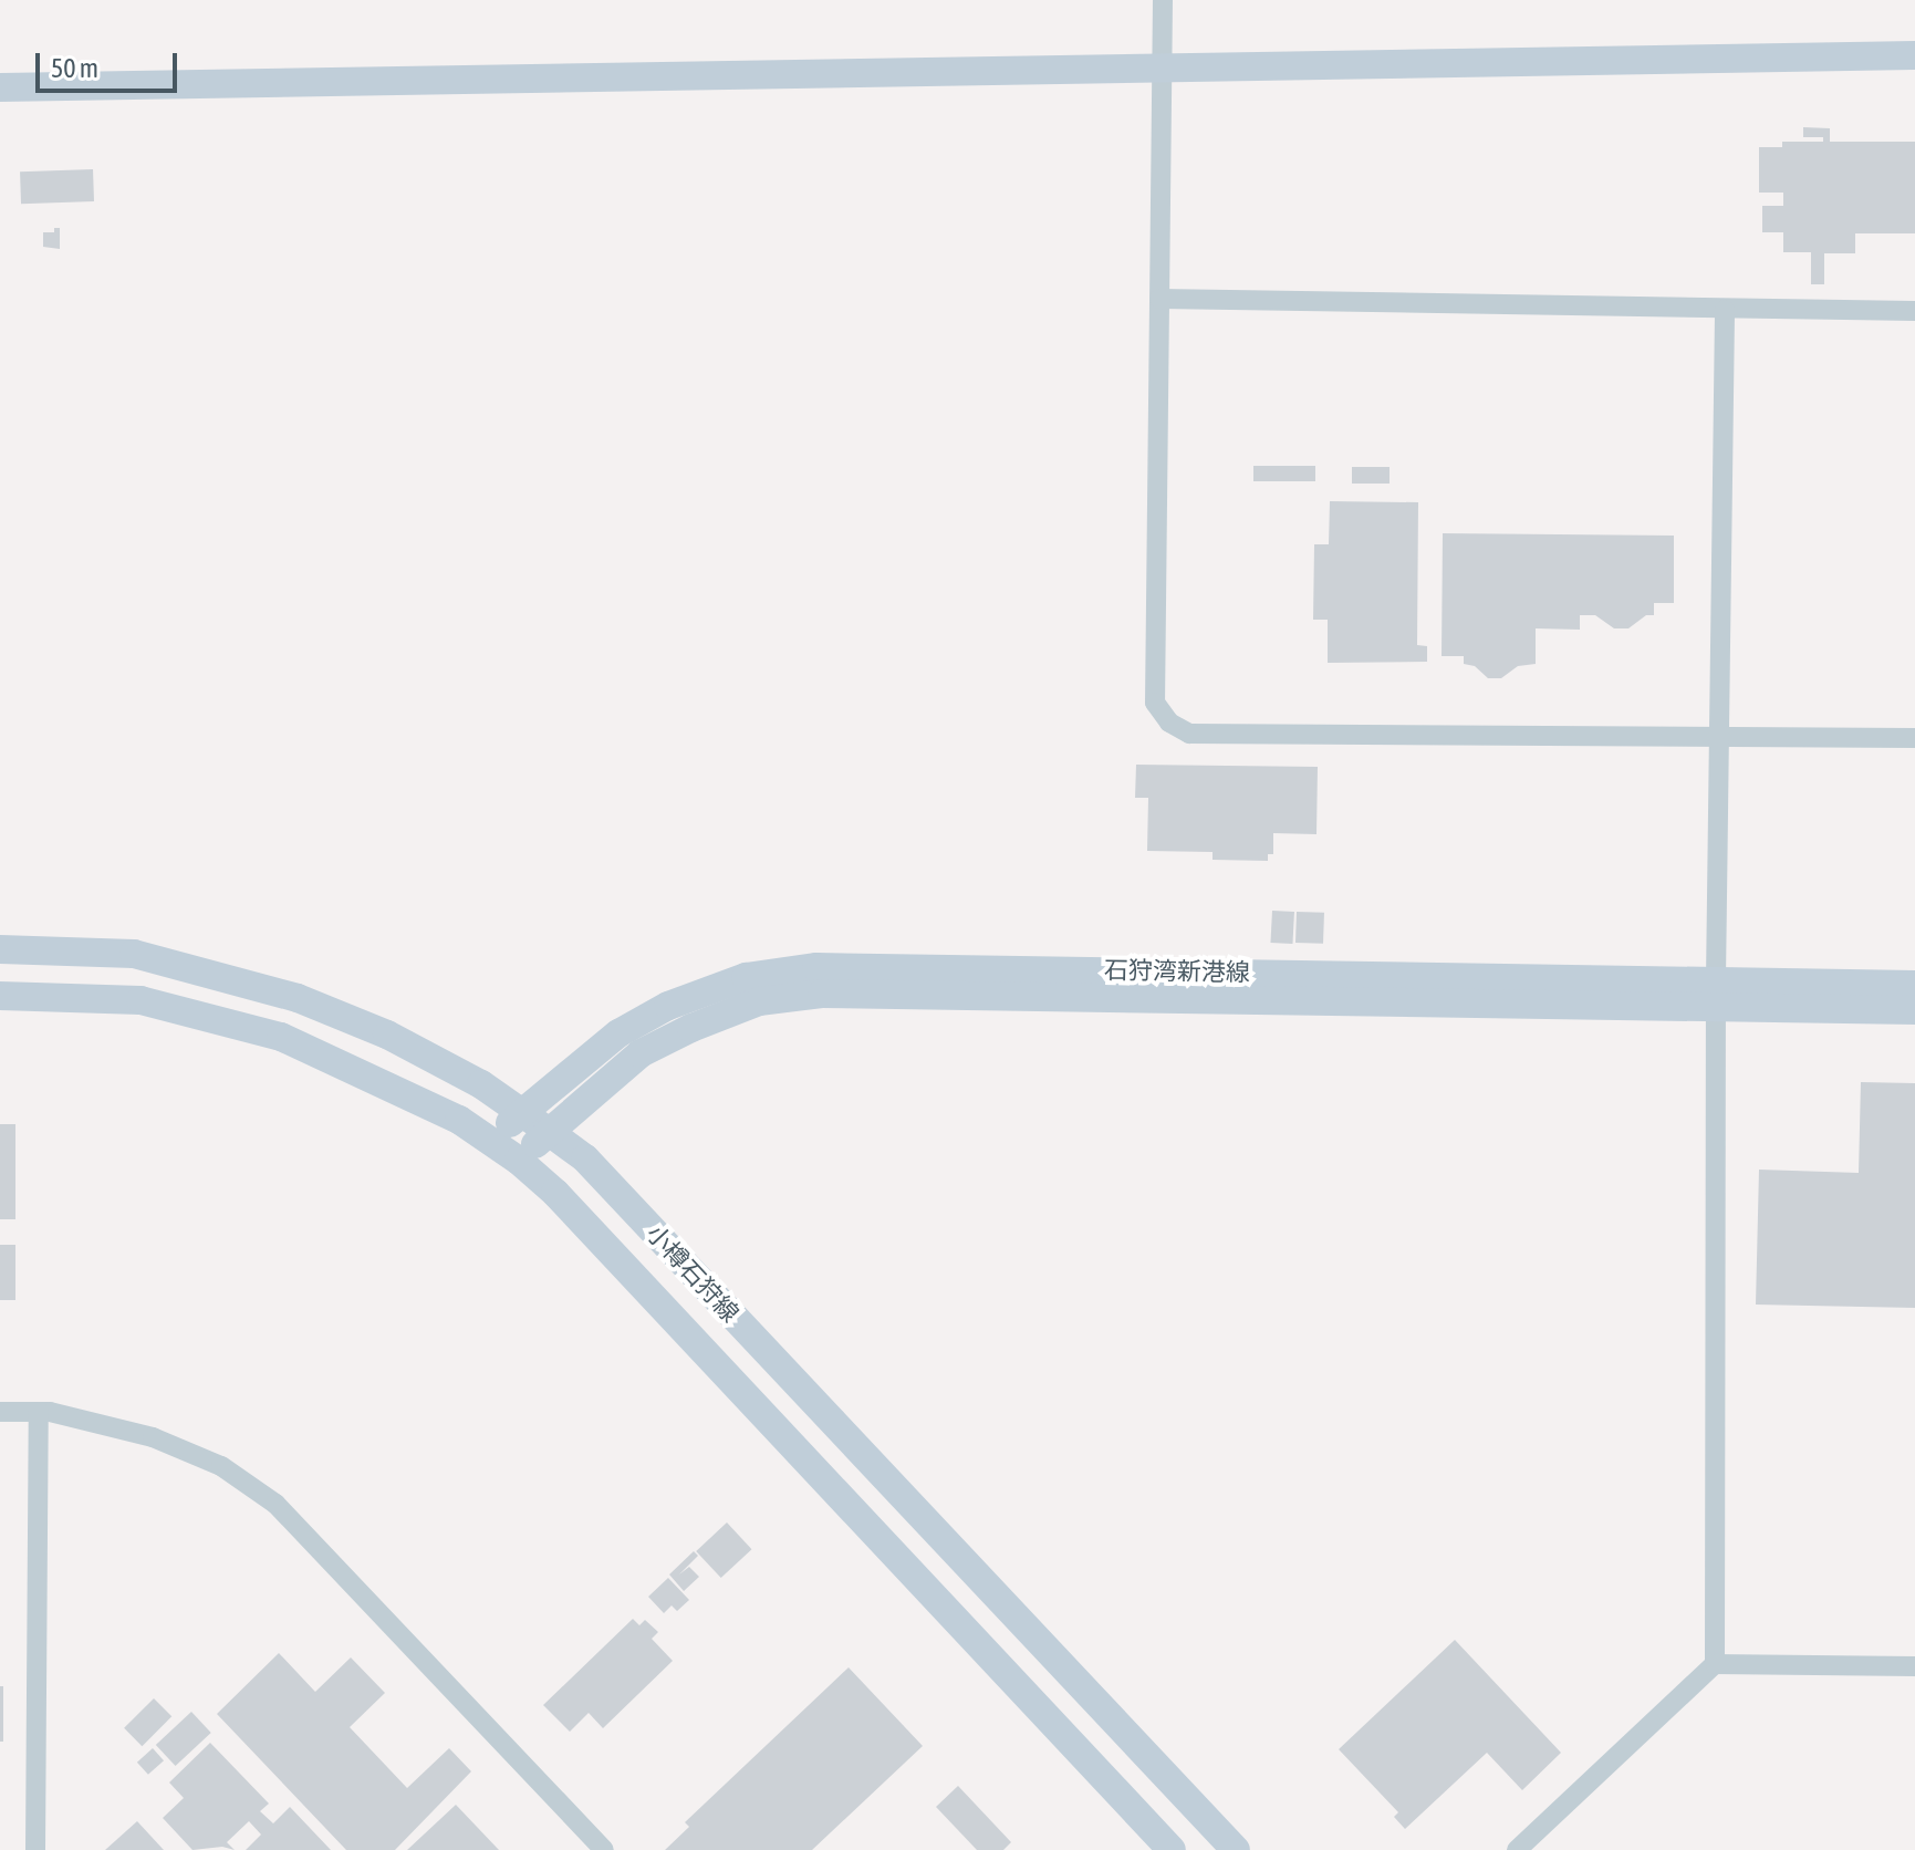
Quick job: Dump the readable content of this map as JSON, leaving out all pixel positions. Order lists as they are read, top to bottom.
{
  "streets": {
    "main road": ["石狩湾新港線", "小樽石狩線"]
  },
  "crossings": [
    ["石狩湾新港線", "小樽石狩線"]
  ],
  "scale_bar": "50 m"
}
